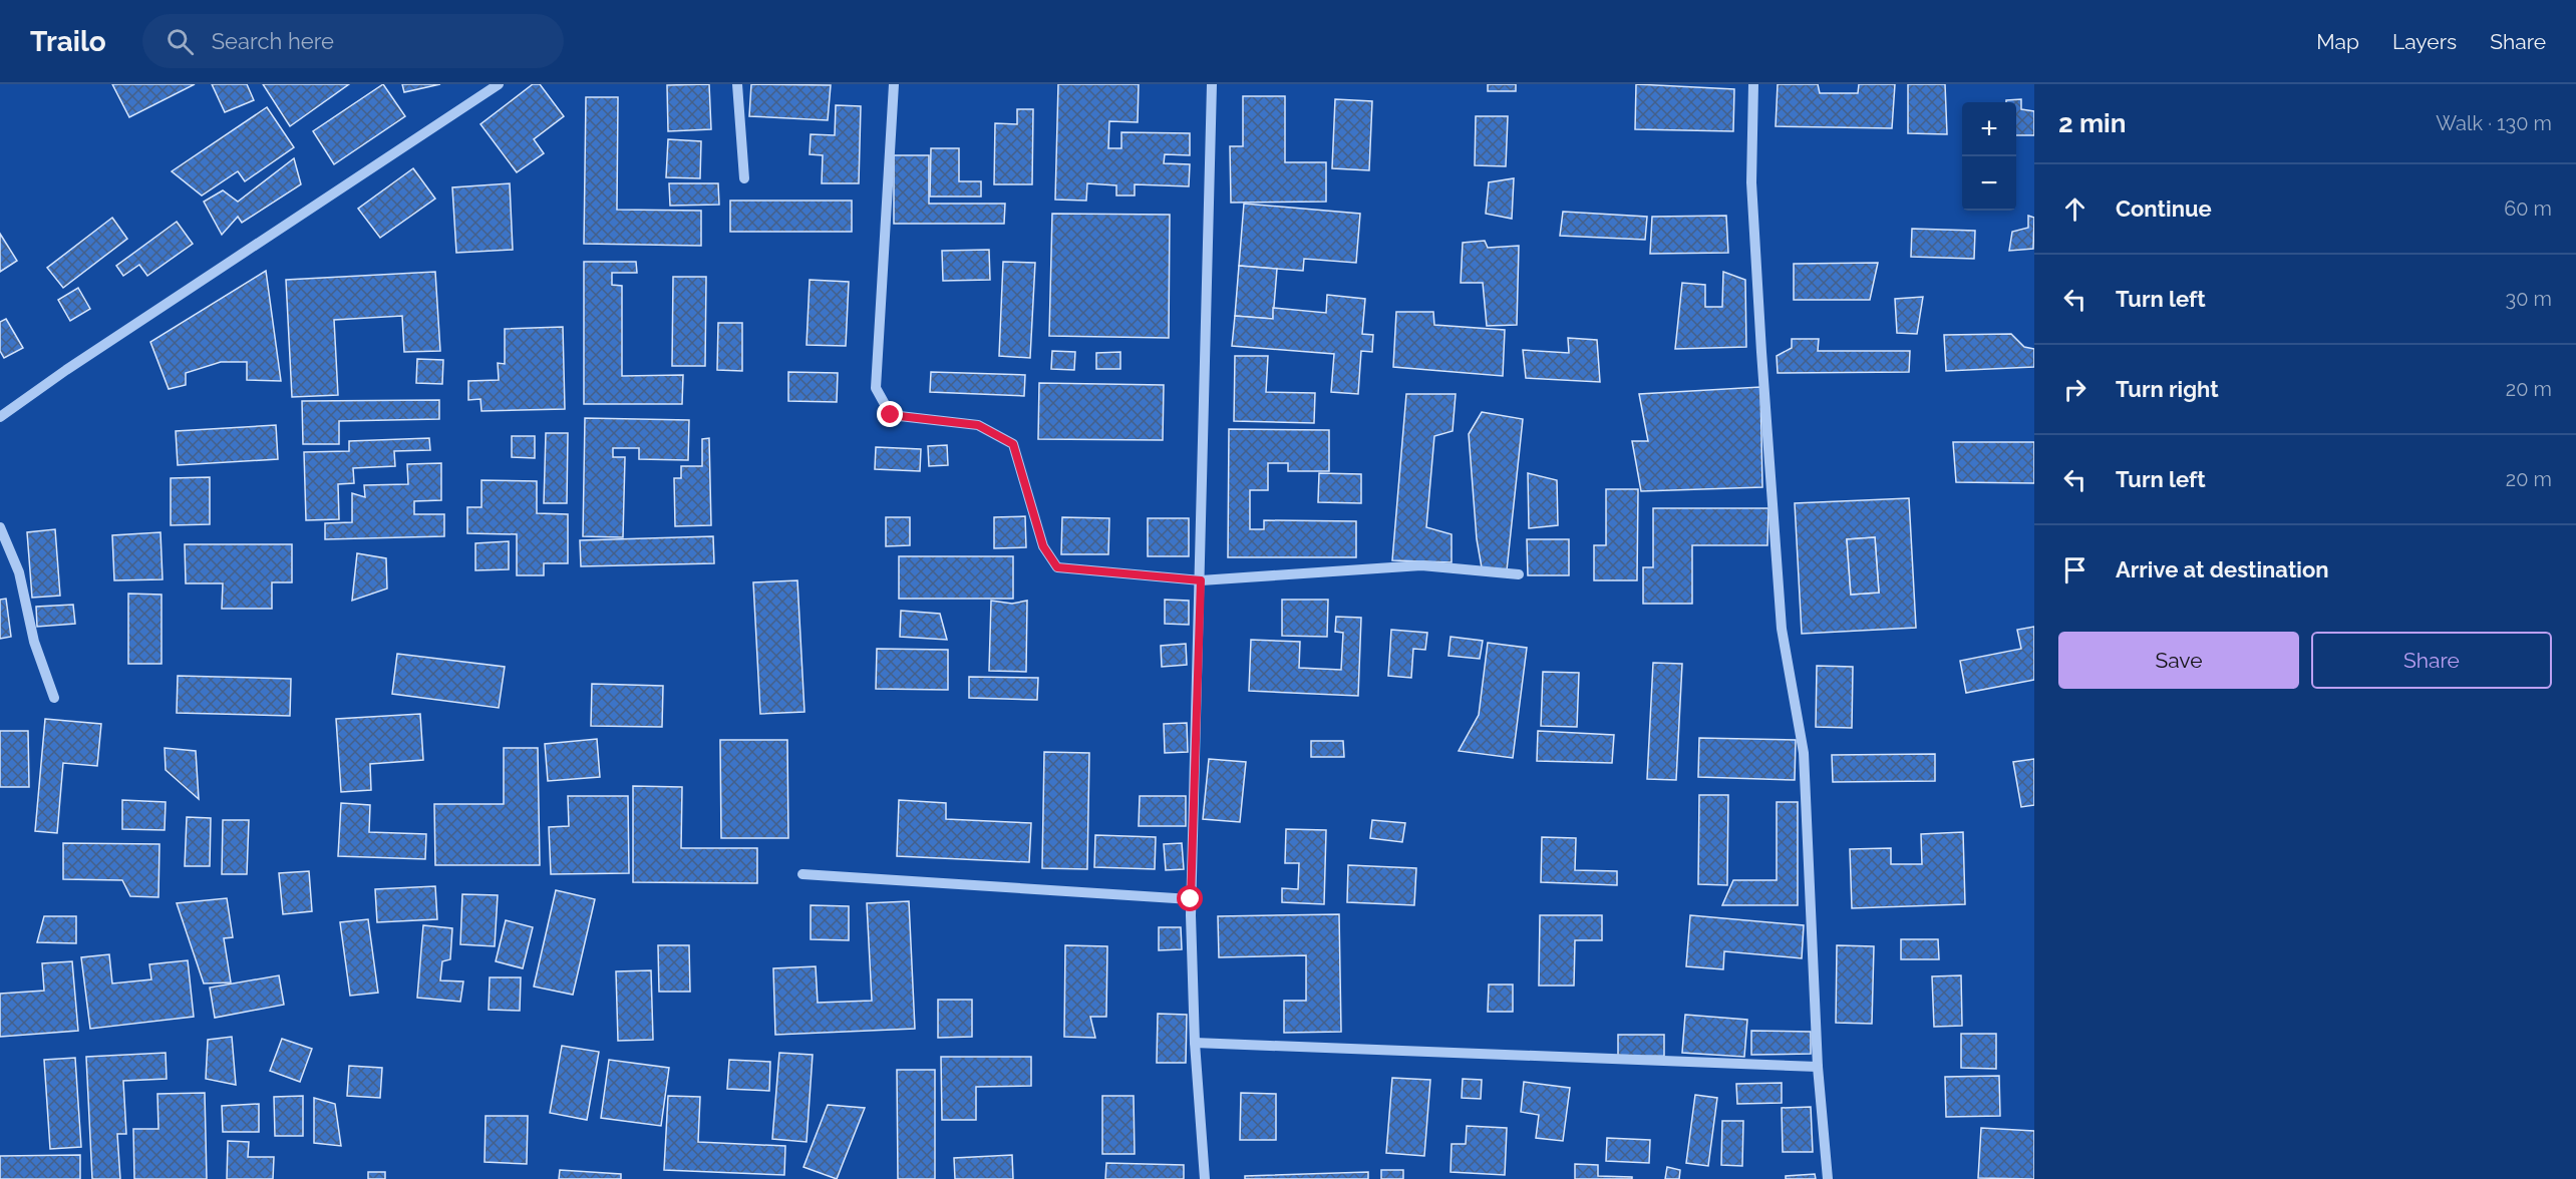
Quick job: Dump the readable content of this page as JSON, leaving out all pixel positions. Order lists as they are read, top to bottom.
{
  "page": {
    "header": "Trailo",
    "search": "Search here",
    "nav": ["Map", "Layers", "Share"],
    "heading": ["2 min", "Walk · 130 m"],
    "map_buttons": ["+", "−"],
    "list": [
      ["Continue", "60 m"],
      ["Turn left", "30 m"],
      ["Turn right", "20 m"],
      ["Turn left", "20 m"],
      "Arrive at destination"
    ],
    "buttons": ["Save", "Share"]
  }
}
